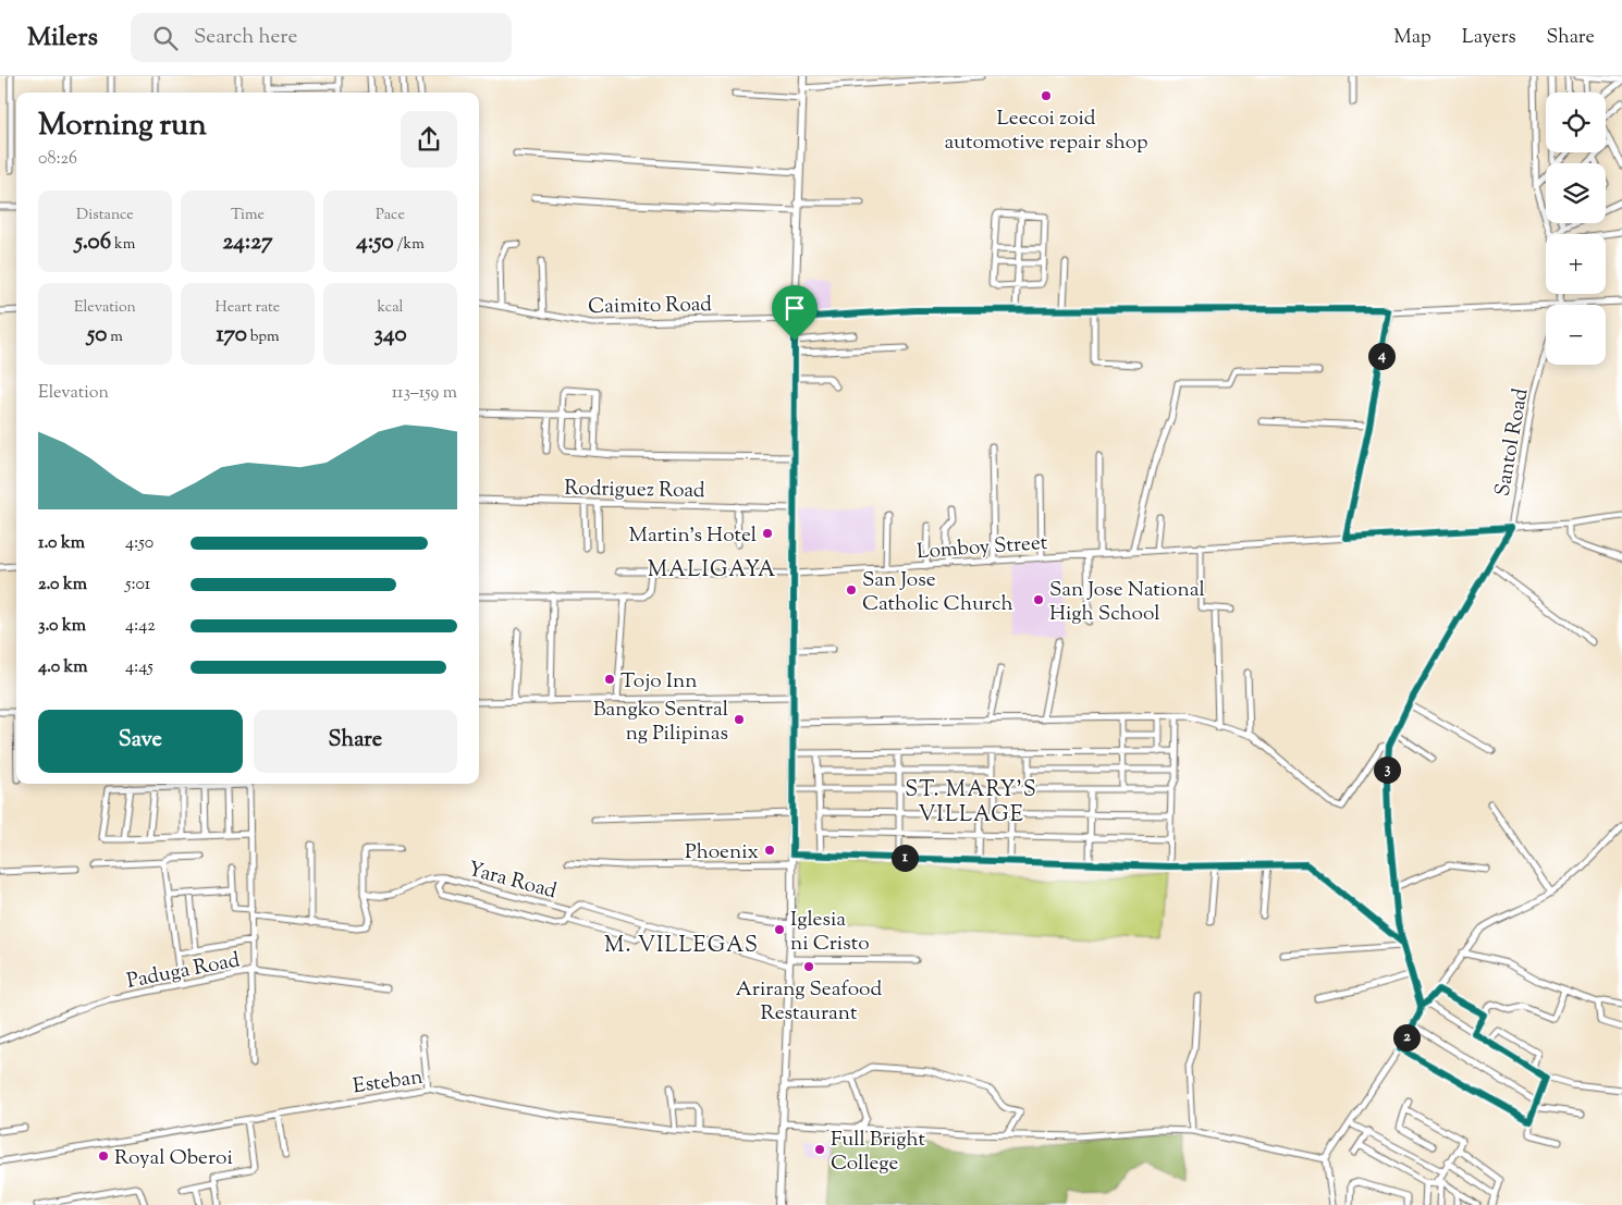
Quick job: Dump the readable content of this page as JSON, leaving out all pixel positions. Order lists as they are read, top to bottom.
{
  "streets": {
    "street": [
      "Caimito Road",
      "Santol Road",
      "Rodriguez Road",
      "Lomboy Street",
      "Yara Road",
      "Paduga Road",
      "Esteban"
    ]
  },
  "crossings": [
    ["Santol Road", "Lomboy Street"]
  ],
  "districts": ["MALIGAYA", "ST. MARY'S VILLAGE", "M. VILLEGAS"],
  "places": [
    "Leecoi zoid automotive repair shop",
    "Martin's Hotel",
    "San Jose Catholic Church",
    "San Jose National High School",
    "Tojo Inn",
    "Bangko Sentral ng Pilipinas",
    "Phoenix",
    "Iglesia ni Cristo",
    "Arirang Seafood Restaurant",
    "Full Bright College",
    "Royal Oberoi"
  ],
  "page": {
    "header": "Milers",
    "search": "Search here",
    "nav": ["Map", "Layers", "Share"],
    "map_buttons": ["+", "−"],
    "heading": ["Morning run", "08:26"],
    "stats": [
      ["Distance", "5.06 km"],
      ["Time", "24:27"],
      ["Pace", "4:50 /km"],
      ["Elevation", "50 m"],
      ["Heart rate", "170 bpm"],
      ["kcal", "340"]
    ],
    "pins": [
      "4",
      "3",
      "1",
      "2"
    ],
    "chart": ["Elevation", "113–159 m"],
    "list": [
      {
        "name": "1.0 km",
        "note": "4:50"
      },
      {
        "name": "2.0 km",
        "note": "5:01"
      },
      {
        "name": "3.0 km",
        "note": "4:42"
      },
      {
        "name": "4.0 km",
        "note": "4:45"
      }
    ],
    "buttons": ["Save", "Share"]
  }
}
